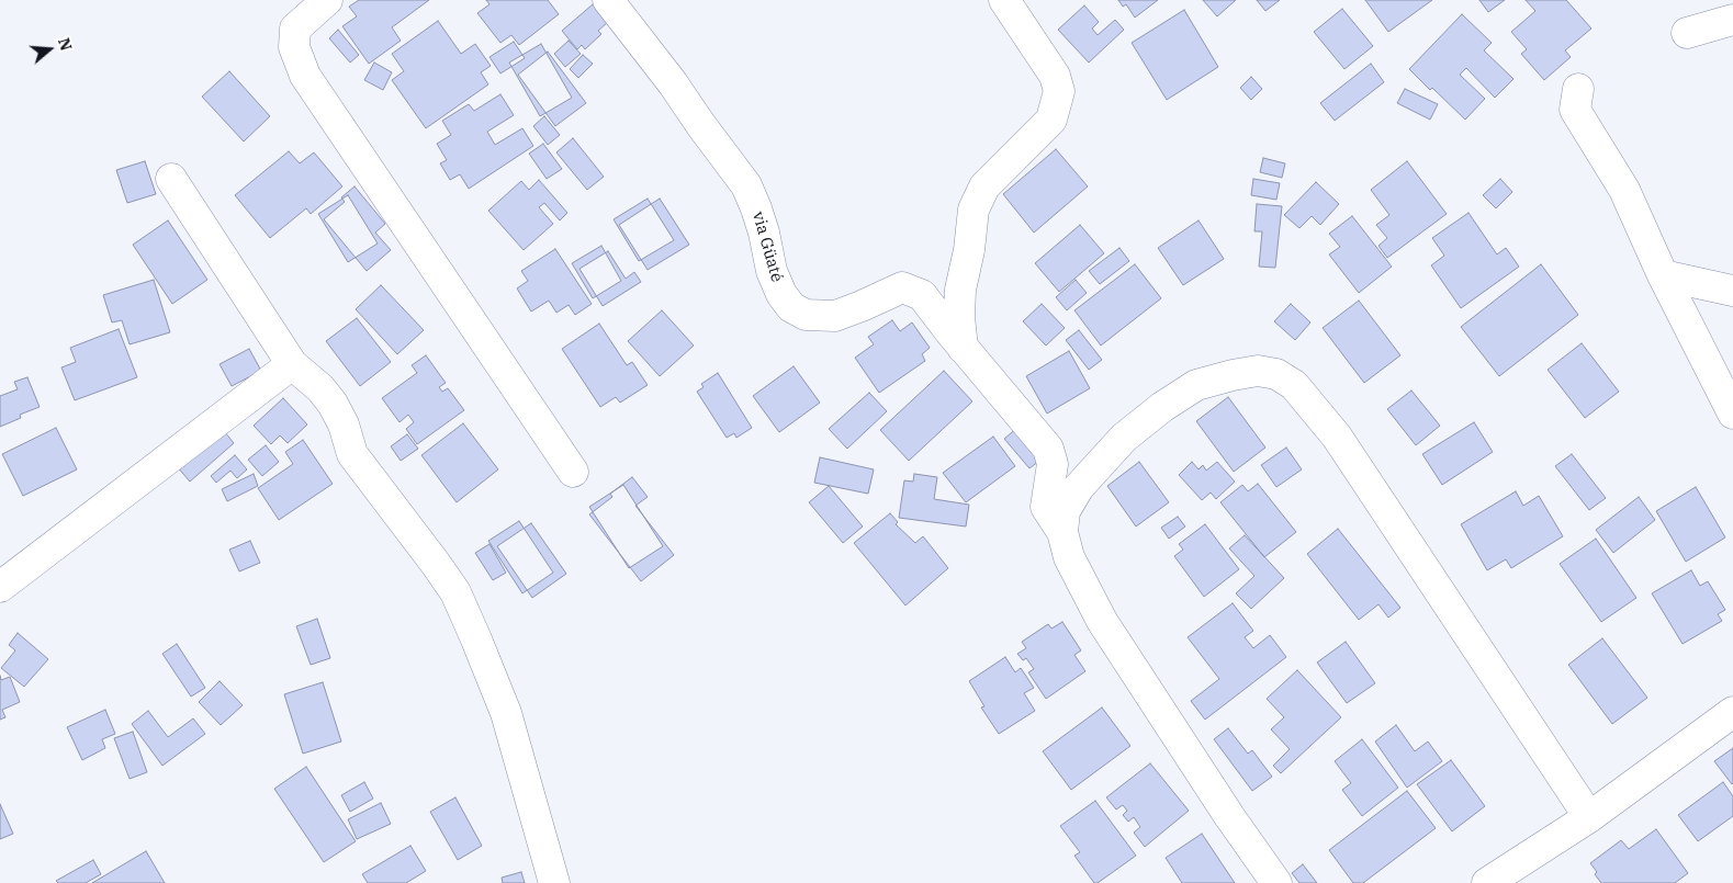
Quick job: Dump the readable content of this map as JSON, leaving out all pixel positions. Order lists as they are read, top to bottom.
{
  "streets": {
    "street": ["via Güaté"]
  },
  "north": "right"
}
